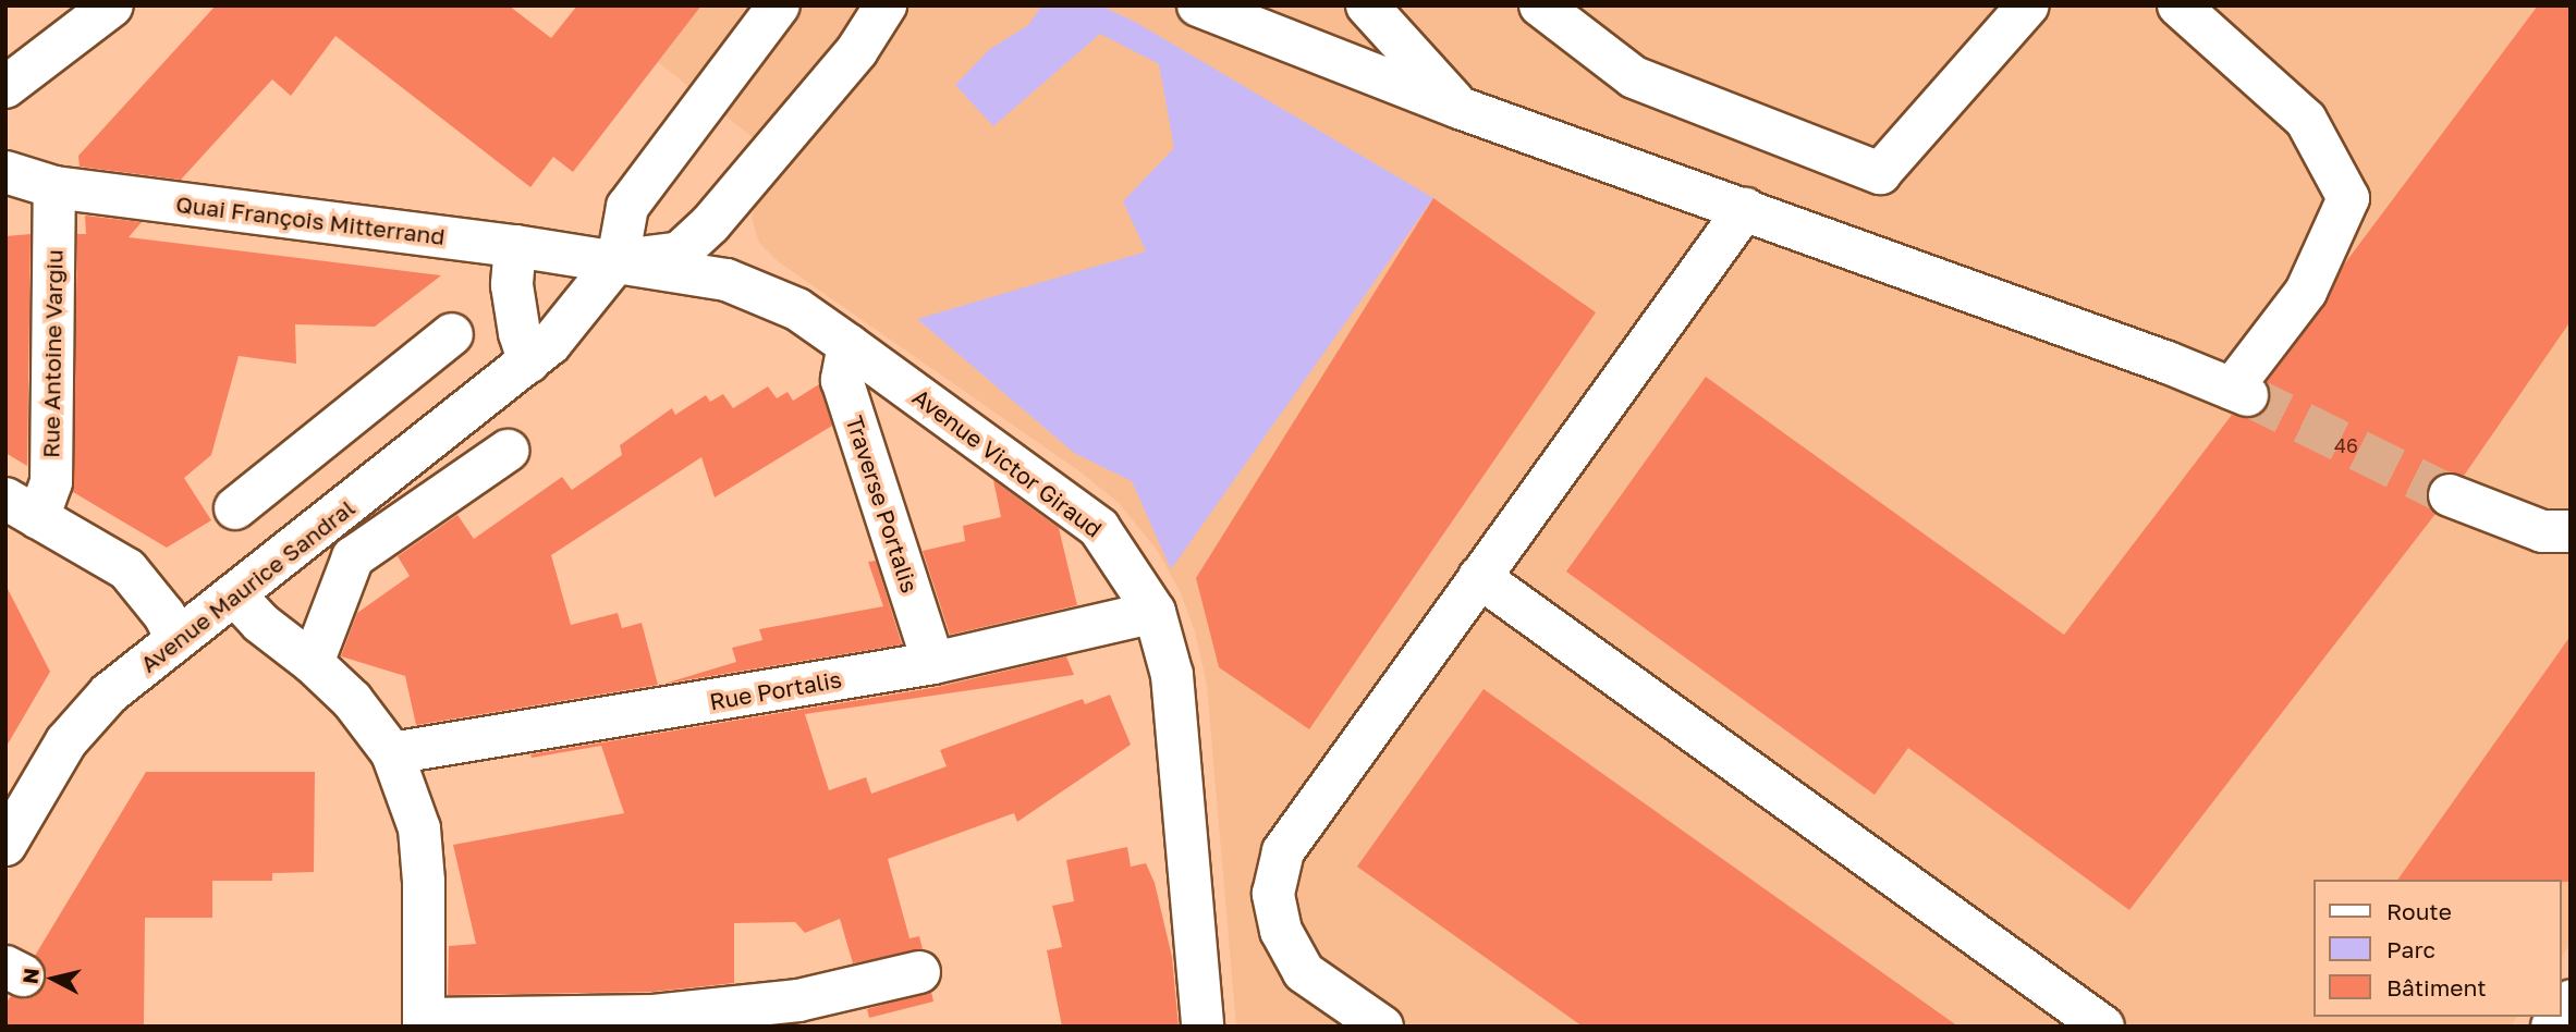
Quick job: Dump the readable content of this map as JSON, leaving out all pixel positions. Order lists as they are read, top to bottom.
{
  "streets": {
    "street": [
      "Quai François Mitterrand",
      "Rue Antoine Vargiu",
      "Avenue Victor Giraud",
      "Traverse Portalis",
      "Avenue Maurice Sandral",
      "Rue Portalis"
    ]
  },
  "crossings": [
    ["Quai François Mitterrand", "Rue Antoine Vargiu"],
    ["Quai François Mitterrand", "Avenue Victor Giraud"],
    ["Quai François Mitterrand", "Avenue Maurice Sandral"],
    ["Avenue Victor Giraud", "Traverse Portalis"],
    ["Avenue Victor Giraud", "Avenue Maurice Sandral"],
    ["Avenue Victor Giraud", "Rue Portalis"],
    ["Traverse Portalis", "Rue Portalis"]
  ],
  "house_numbers": ["46"],
  "legend": ["Route", "Parc", "Bâtiment"],
  "north": "left"
}
